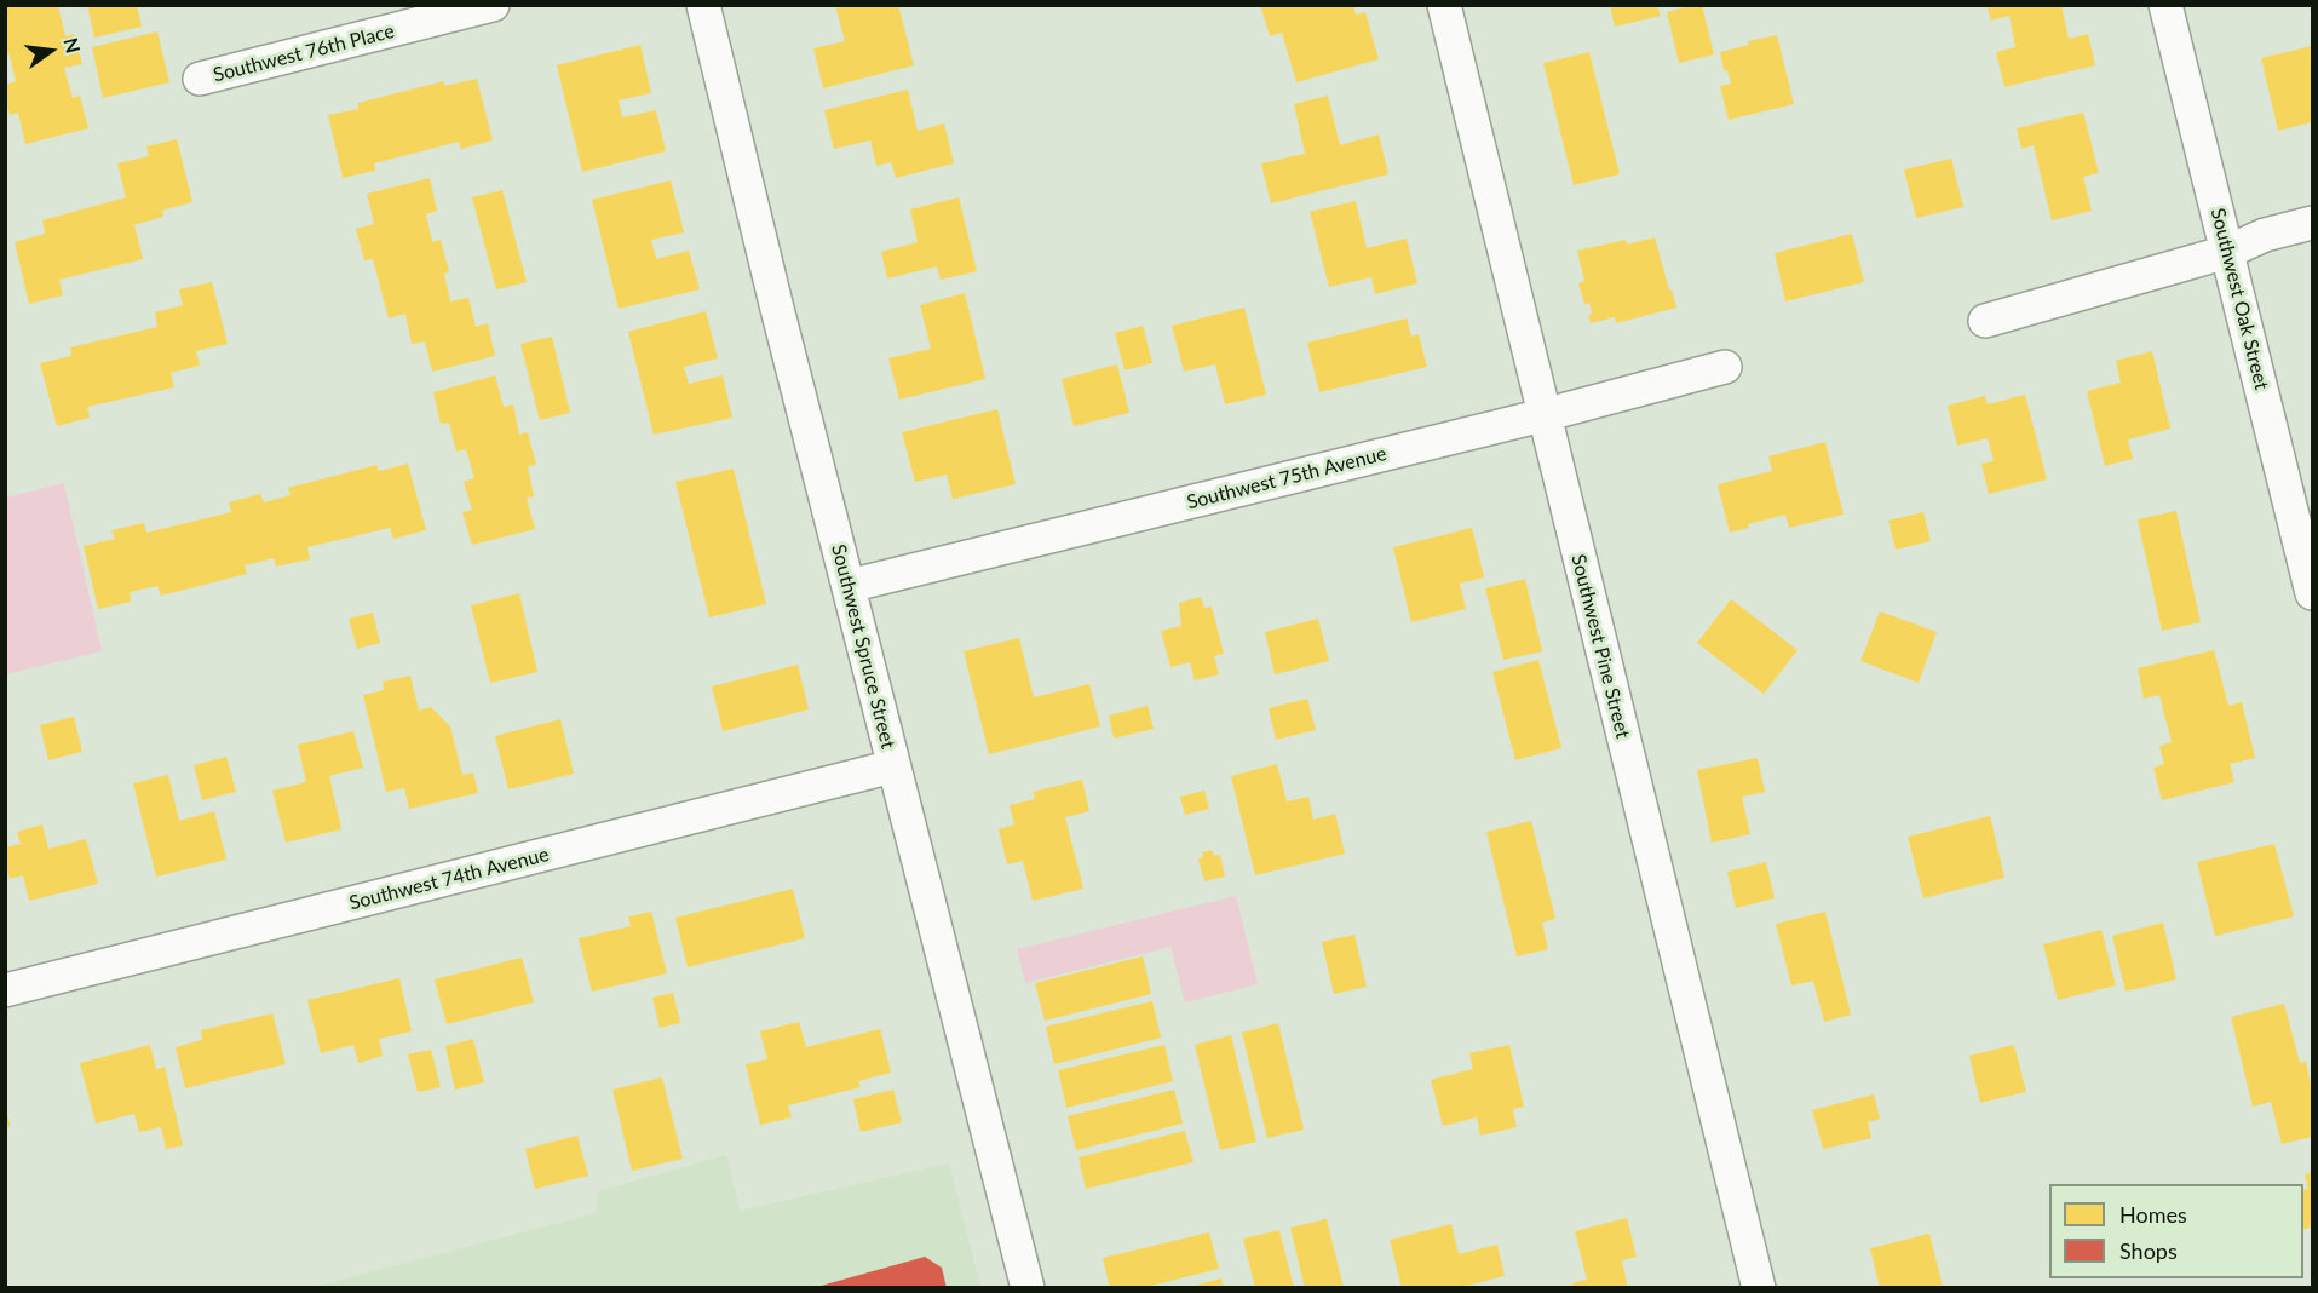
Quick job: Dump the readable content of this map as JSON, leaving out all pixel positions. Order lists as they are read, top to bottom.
{
  "streets": {
    "street": [
      "Southwest 76th Place",
      "Southwest Oak Street",
      "Southwest 75th Avenue",
      "Southwest Spruce Street",
      "Southwest Pine Street",
      "Southwest 74th Avenue"
    ]
  },
  "crossings": [
    ["Southwest 75th Avenue", "Southwest Spruce Street"],
    ["Southwest 75th Avenue", "Southwest Pine Street"],
    ["Southwest Spruce Street", "Southwest 74th Avenue"]
  ],
  "legend": ["Homes", "Shops"],
  "north": "right"
}
